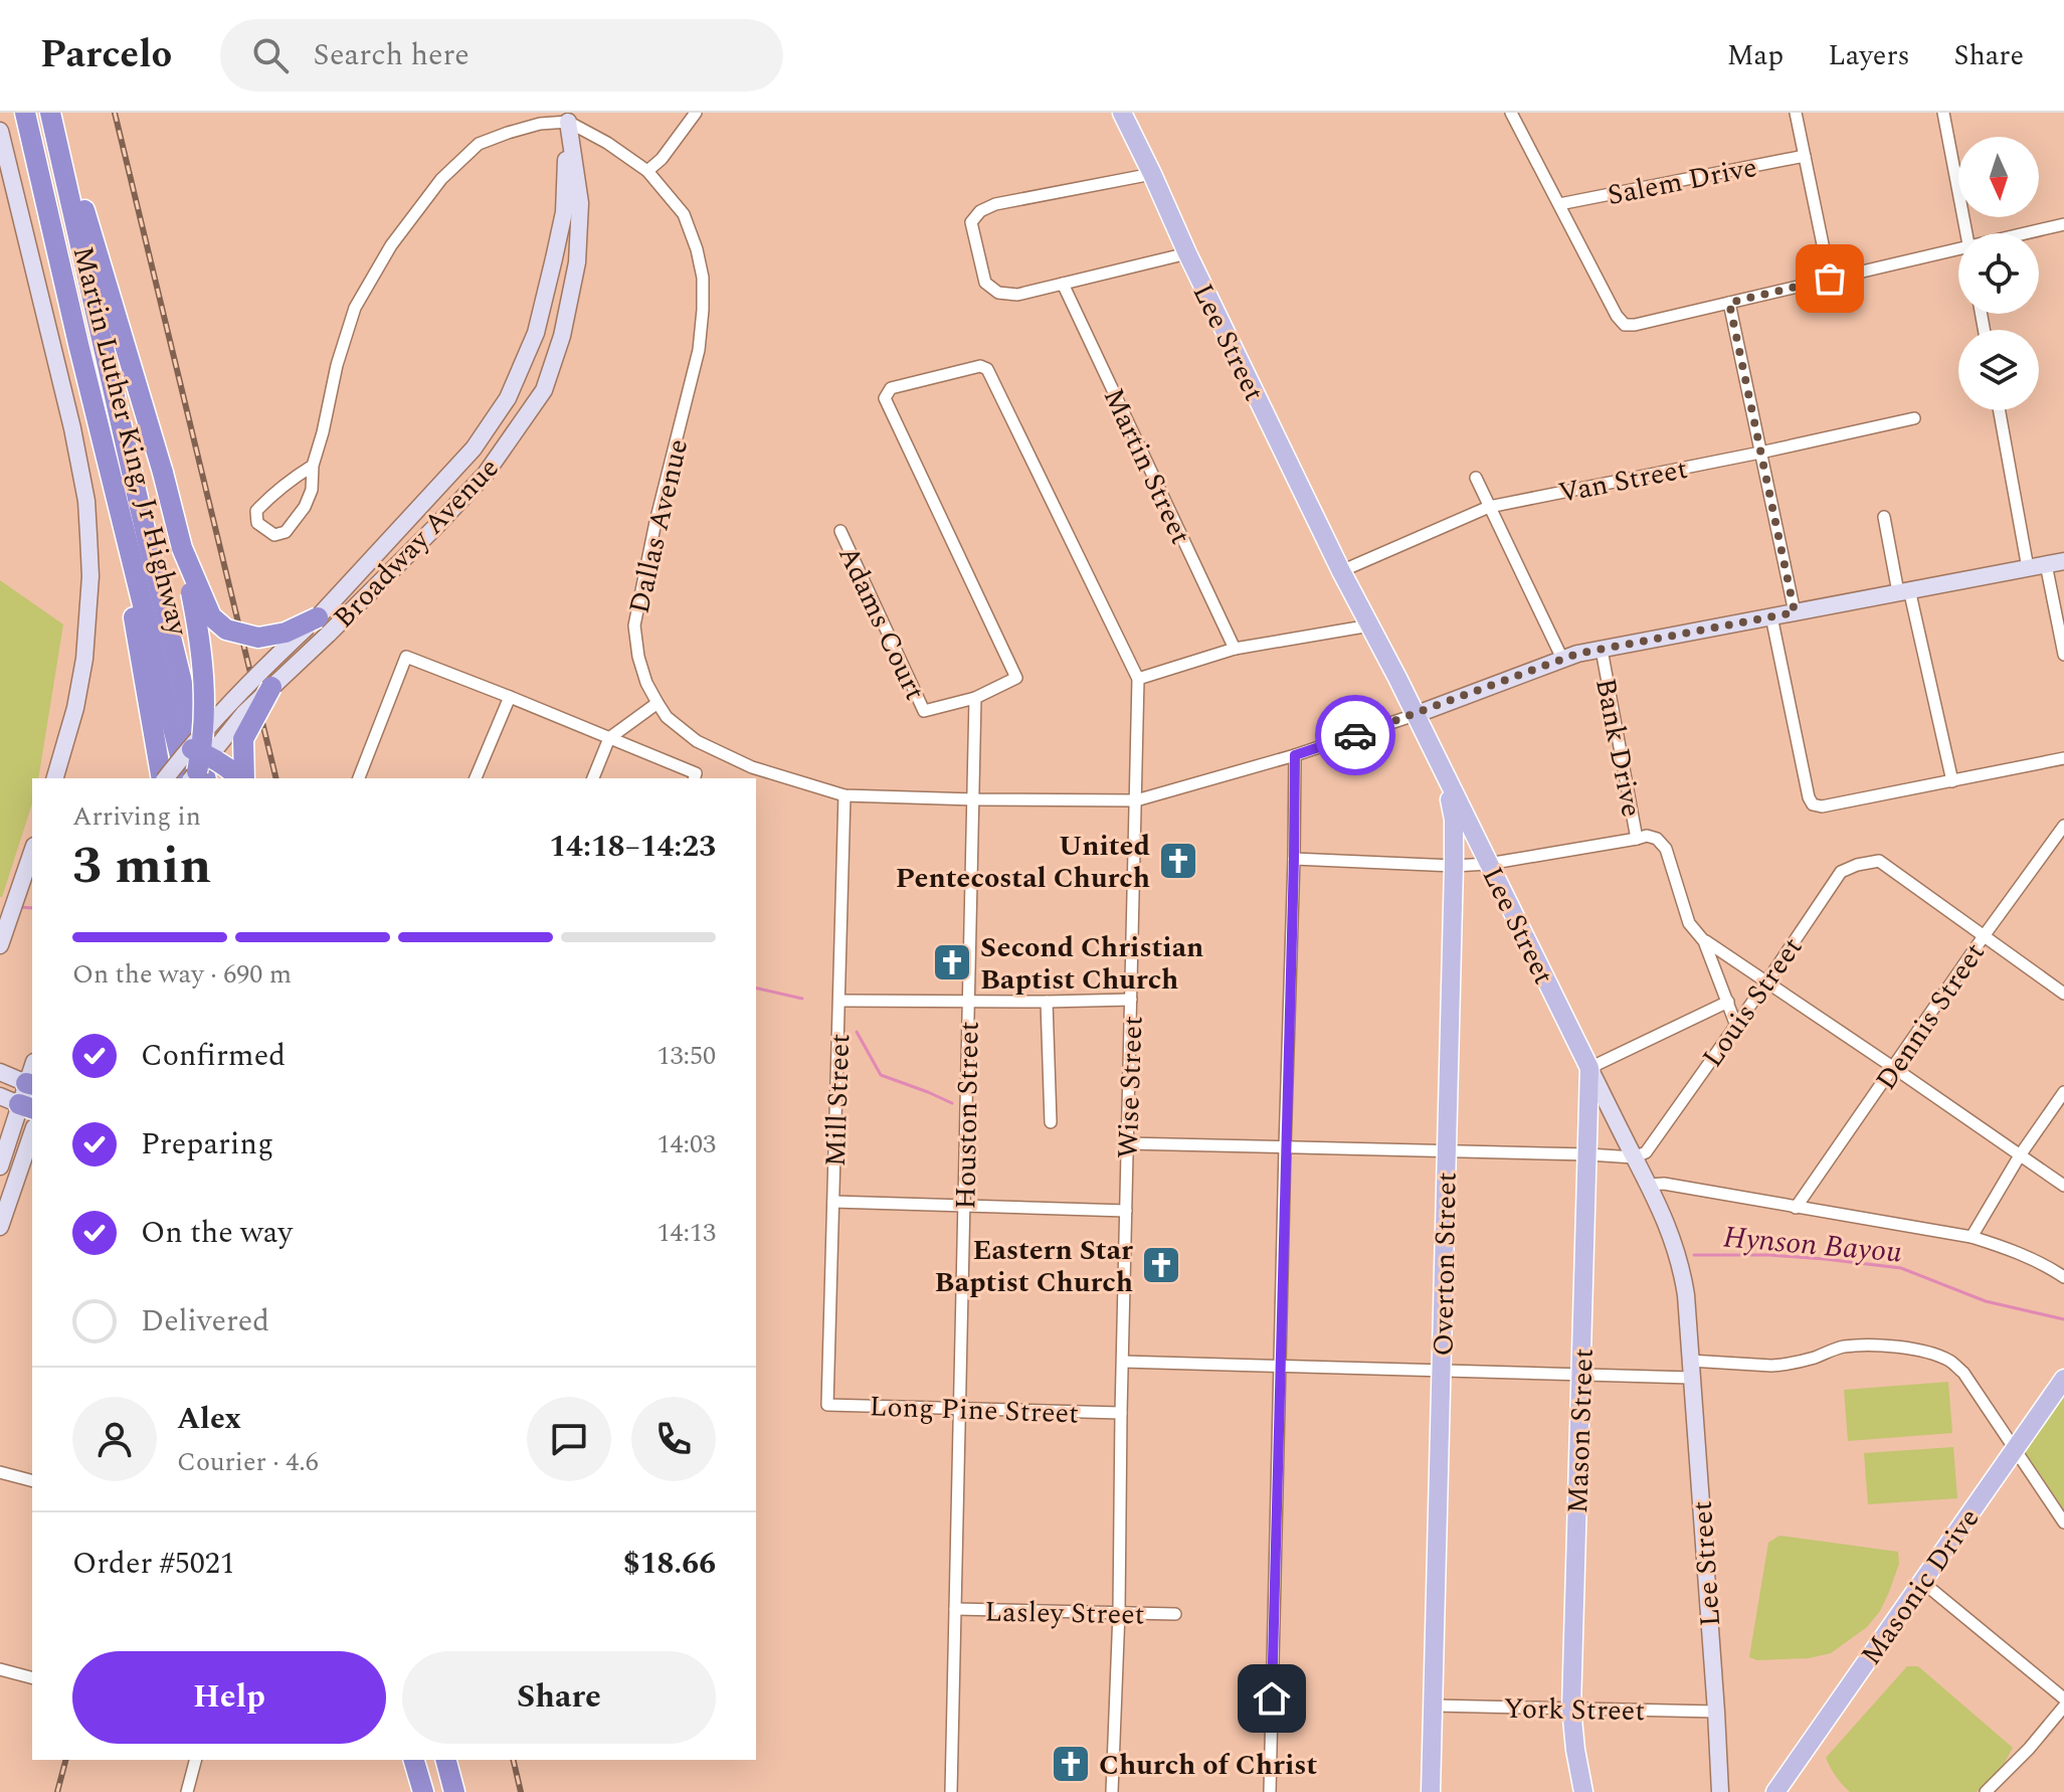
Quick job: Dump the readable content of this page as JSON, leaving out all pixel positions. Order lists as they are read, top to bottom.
{
  "streets": {
    "highway": ["Martin Luther King, Jr Highway"],
    "main road": [
      "Lee Street",
      "Broadway Avenue",
      "Overton Street",
      "Mason Street",
      "Masonic Drive"
    ],
    "street": [
      "Salem Drive",
      "Martin Street",
      "Van Street",
      "Dallas Avenue",
      "Adams Court",
      "Bank Drive",
      "Louis Street",
      "Dennis Street",
      "Wise Street",
      "Mill Street",
      "Houston Street",
      "Long Pine Street",
      "Lasley Street",
      "York Street"
    ]
  },
  "crossings": [
    ["Lee Street", "Van Street"],
    ["Lee Street", "Dallas Avenue"],
    ["Lee Street", "Bank Drive"],
    ["Lee Street", "Louis Street"],
    ["Lee Street", "Overton Street"],
    ["Lee Street", "Mason Street"],
    ["Lee Street", "York Street"],
    ["Martin Luther King, Jr Highway", "Broadway Avenue"],
    ["Dallas Avenue", "Broadway Avenue"],
    ["Dallas Avenue", "Wise Street"],
    ["Dallas Avenue", "Mill Street"],
    ["Dallas Avenue", "Houston Street"],
    ["Adams Court", "Wise Street"],
    ["Adams Court", "Houston Street"],
    ["Bank Drive", "Overton Street"],
    ["Louis Street", "Dennis Street"],
    ["Wise Street", "Houston Street"],
    ["Wise Street", "Long Pine Street"],
    ["Wise Street", "Lasley Street"],
    ["Mill Street", "Long Pine Street"],
    ["Houston Street", "Long Pine Street"],
    ["Houston Street", "Lasley Street"],
    ["Overton Street", "York Street"],
    ["Mason Street", "York Street"]
  ],
  "water": ["Hynson Bayou"],
  "places": {
    "church": [
      "United Pentecostal Church",
      "Second Christian Baptist Church",
      "Eastern Star Baptist Church",
      "Church of Christ"
    ]
  },
  "north": "bottom",
  "page": {
    "header": "Parcelo",
    "search": "Search here",
    "nav": ["Map", "Layers", "Share"],
    "heading": ["3 min", "Arriving in", "14:18–14:23"],
    "panel": [
      "Alex",
      "Courier · 4.6",
      "Order #5021",
      "$18.66"
    ],
    "bar": "On the way · 690 m",
    "list": [
      ["Confirmed", "13:50"],
      ["Preparing", "14:03"],
      ["On the way", "14:13"],
      "Delivered"
    ],
    "buttons": ["Help", "Share"]
  }
}
